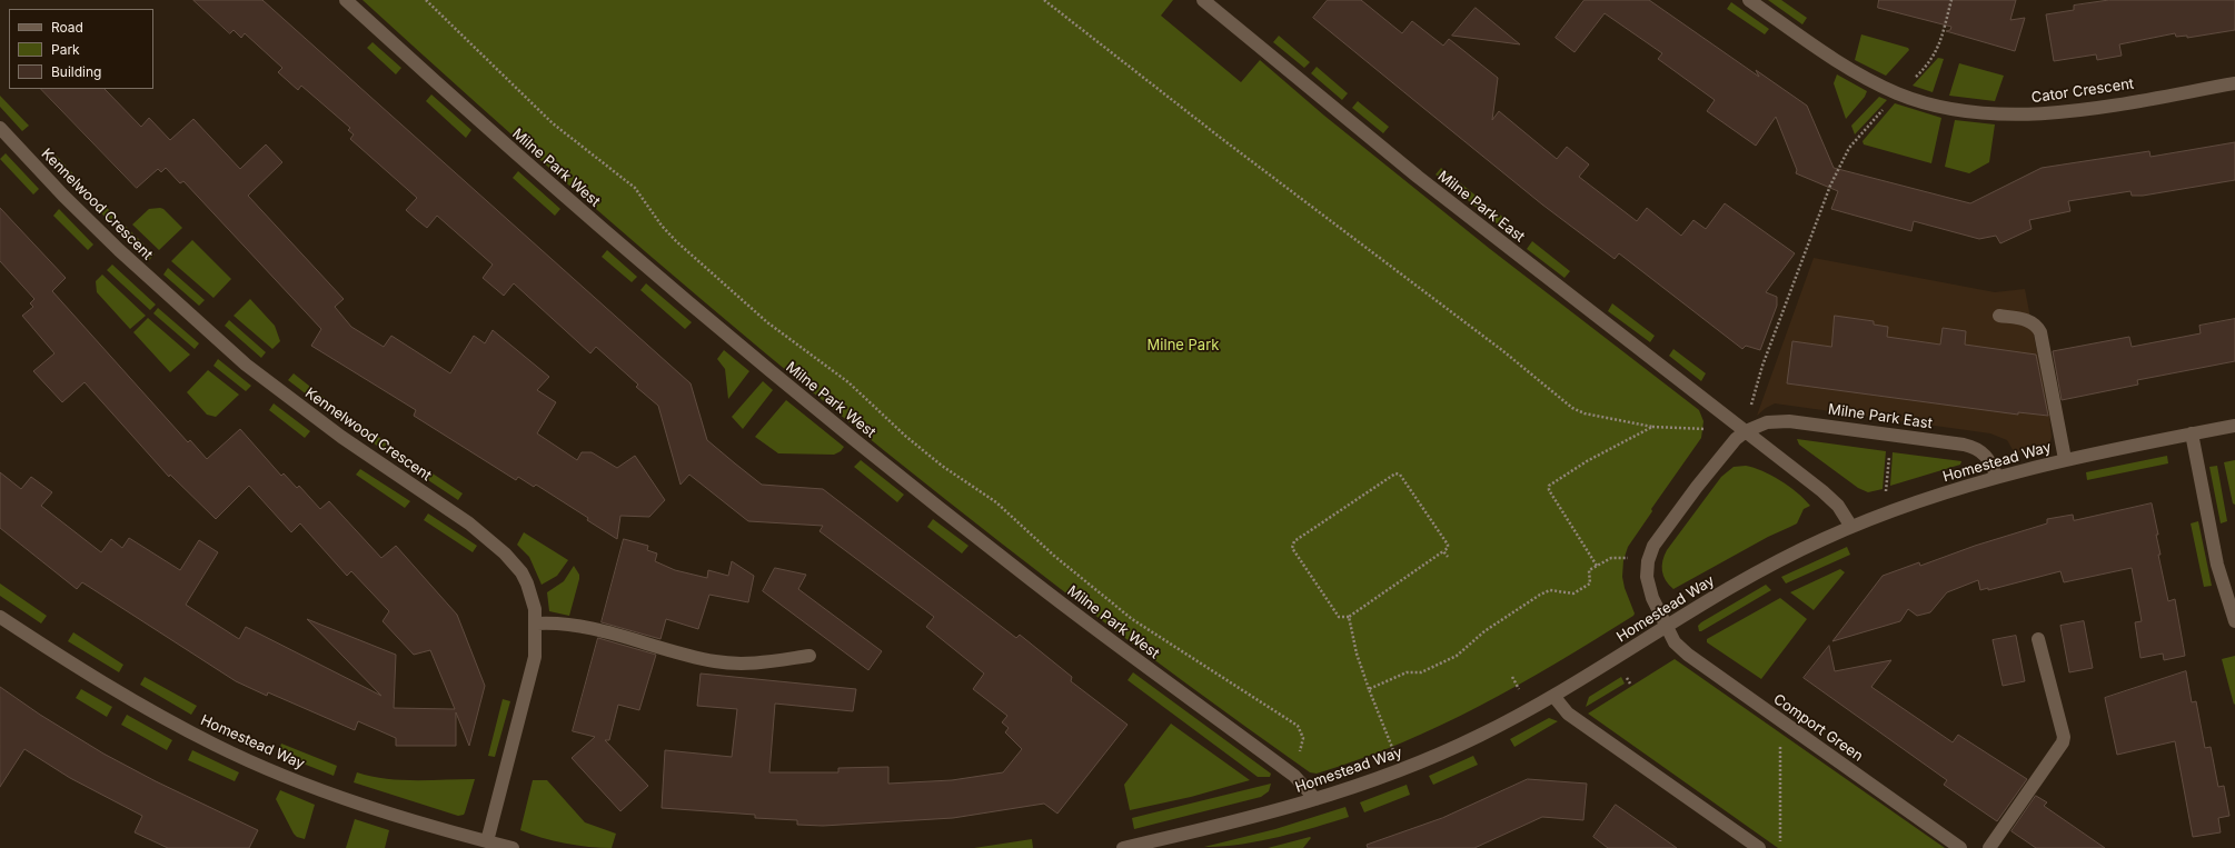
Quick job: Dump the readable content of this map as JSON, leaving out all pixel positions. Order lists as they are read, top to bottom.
{
  "streets": {
    "street": [
      "Cator Crescent",
      "Milne Park West",
      "Kennelwood Crescent",
      "Milne Park East",
      "Homestead Way",
      "Comport Green"
    ]
  },
  "crossings": [
    ["Milne Park West", "Homestead Way"],
    ["Kennelwood Crescent", "Homestead Way"],
    ["Milne Park East", "Homestead Way"],
    ["Milne Park East", "Comport Green"],
    ["Homestead Way", "Comport Green"]
  ],
  "parks": ["Milne Park"],
  "legend": ["Road", "Park", "Building"]
}
